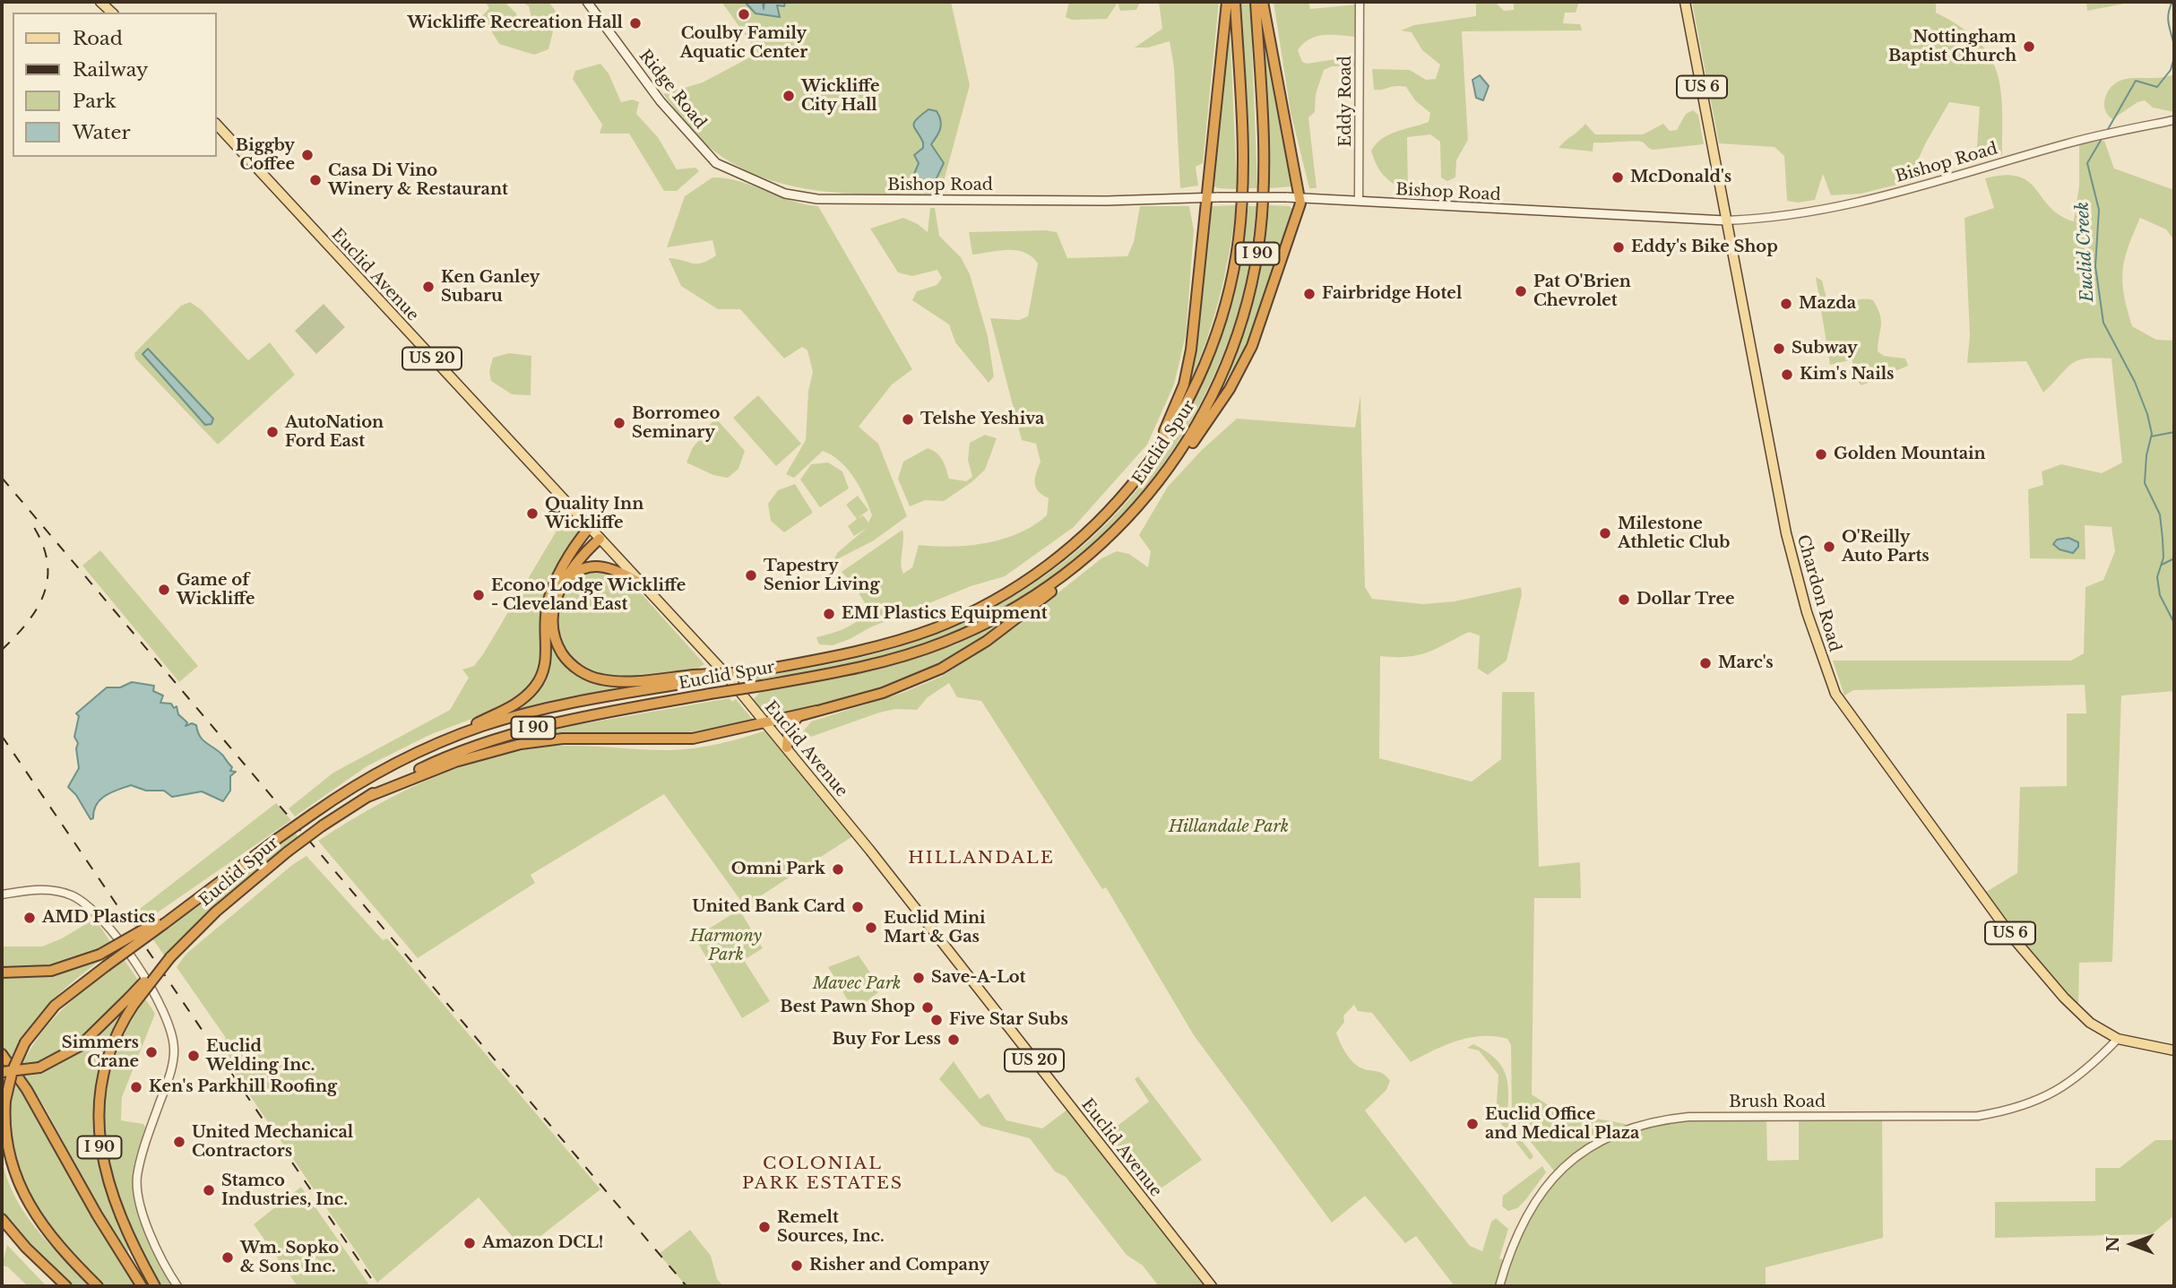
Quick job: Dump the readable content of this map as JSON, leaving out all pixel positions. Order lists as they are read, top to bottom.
{
  "streets": {
    "highway": ["I 90", "Euclid Spur"],
    "main road": [
      "US 6",
      "Ridge Road",
      "Bishop Road",
      "Euclid Avenue",
      "US 20",
      "Chardon Road"
    ],
    "street": ["Eddy Road", "Brush Road"]
  },
  "crossings": [
    ["Ridge Road", "Bishop Road"],
    ["Eddy Road", "Bishop Road"],
    ["Bishop Road", "Chardon Road"],
    ["I 90", "Euclid Spur"],
    ["Chardon Road", "Brush Road"]
  ],
  "districts": ["HILLANDALE", "COLONIAL PARK ESTATES"],
  "water": ["Euclid Creek"],
  "parks": ["Hillandale Park", "Harmony Park", "Mavec Park"],
  "places": [
    "Coulby Family Aquatic Center",
    "Wickliffe Recreation Hall",
    "Nottingham Baptist Church",
    "Wickliffe City Hall",
    "Biggby Coffee",
    "McDonald's",
    "Casa Di Vino Winery & Restaurant",
    "Eddy's Bike Shop",
    "Ken Ganley Subaru",
    "Pat O'Brien Chevrolet",
    "Fairbridge Hotel",
    "Mazda",
    "Subway",
    "Kim's Nails",
    "Telshe Yeshiva",
    "Borromeo Seminary",
    "AutoNation Ford East",
    "Golden Mountain",
    "Quality Inn Wickliffe",
    "Milestone Athletic Club",
    "O'Reilly Auto Parts",
    "Tapestry Senior Living",
    "Game of Wickliffe",
    "Econo Lodge Wickliffe - Cleveland East",
    "Dollar Tree",
    "EMI Plastics Equipment",
    "Marc's",
    "Omni Park",
    "United Bank Card",
    "AMD Plastics",
    "Euclid Mini Mart & Gas",
    "Save-A-Lot",
    "Best Pawn Shop",
    "Five Star Subs",
    "Buy For Less",
    "Simmers Crane",
    "Euclid Welding Inc.",
    "Ken's Parkhill Roofing",
    "Euclid Office and Medical Plaza",
    "United Mechanical Contractors",
    "Stamco Industries, Inc.",
    "Remelt Sources, Inc.",
    "Amazon DCL!",
    "Wm. Sopko & Sons Inc.",
    "Risher and Company"
  ],
  "legend": [
    "Road",
    "Railway",
    "Park",
    "Water"
  ],
  "north": "left"
}
